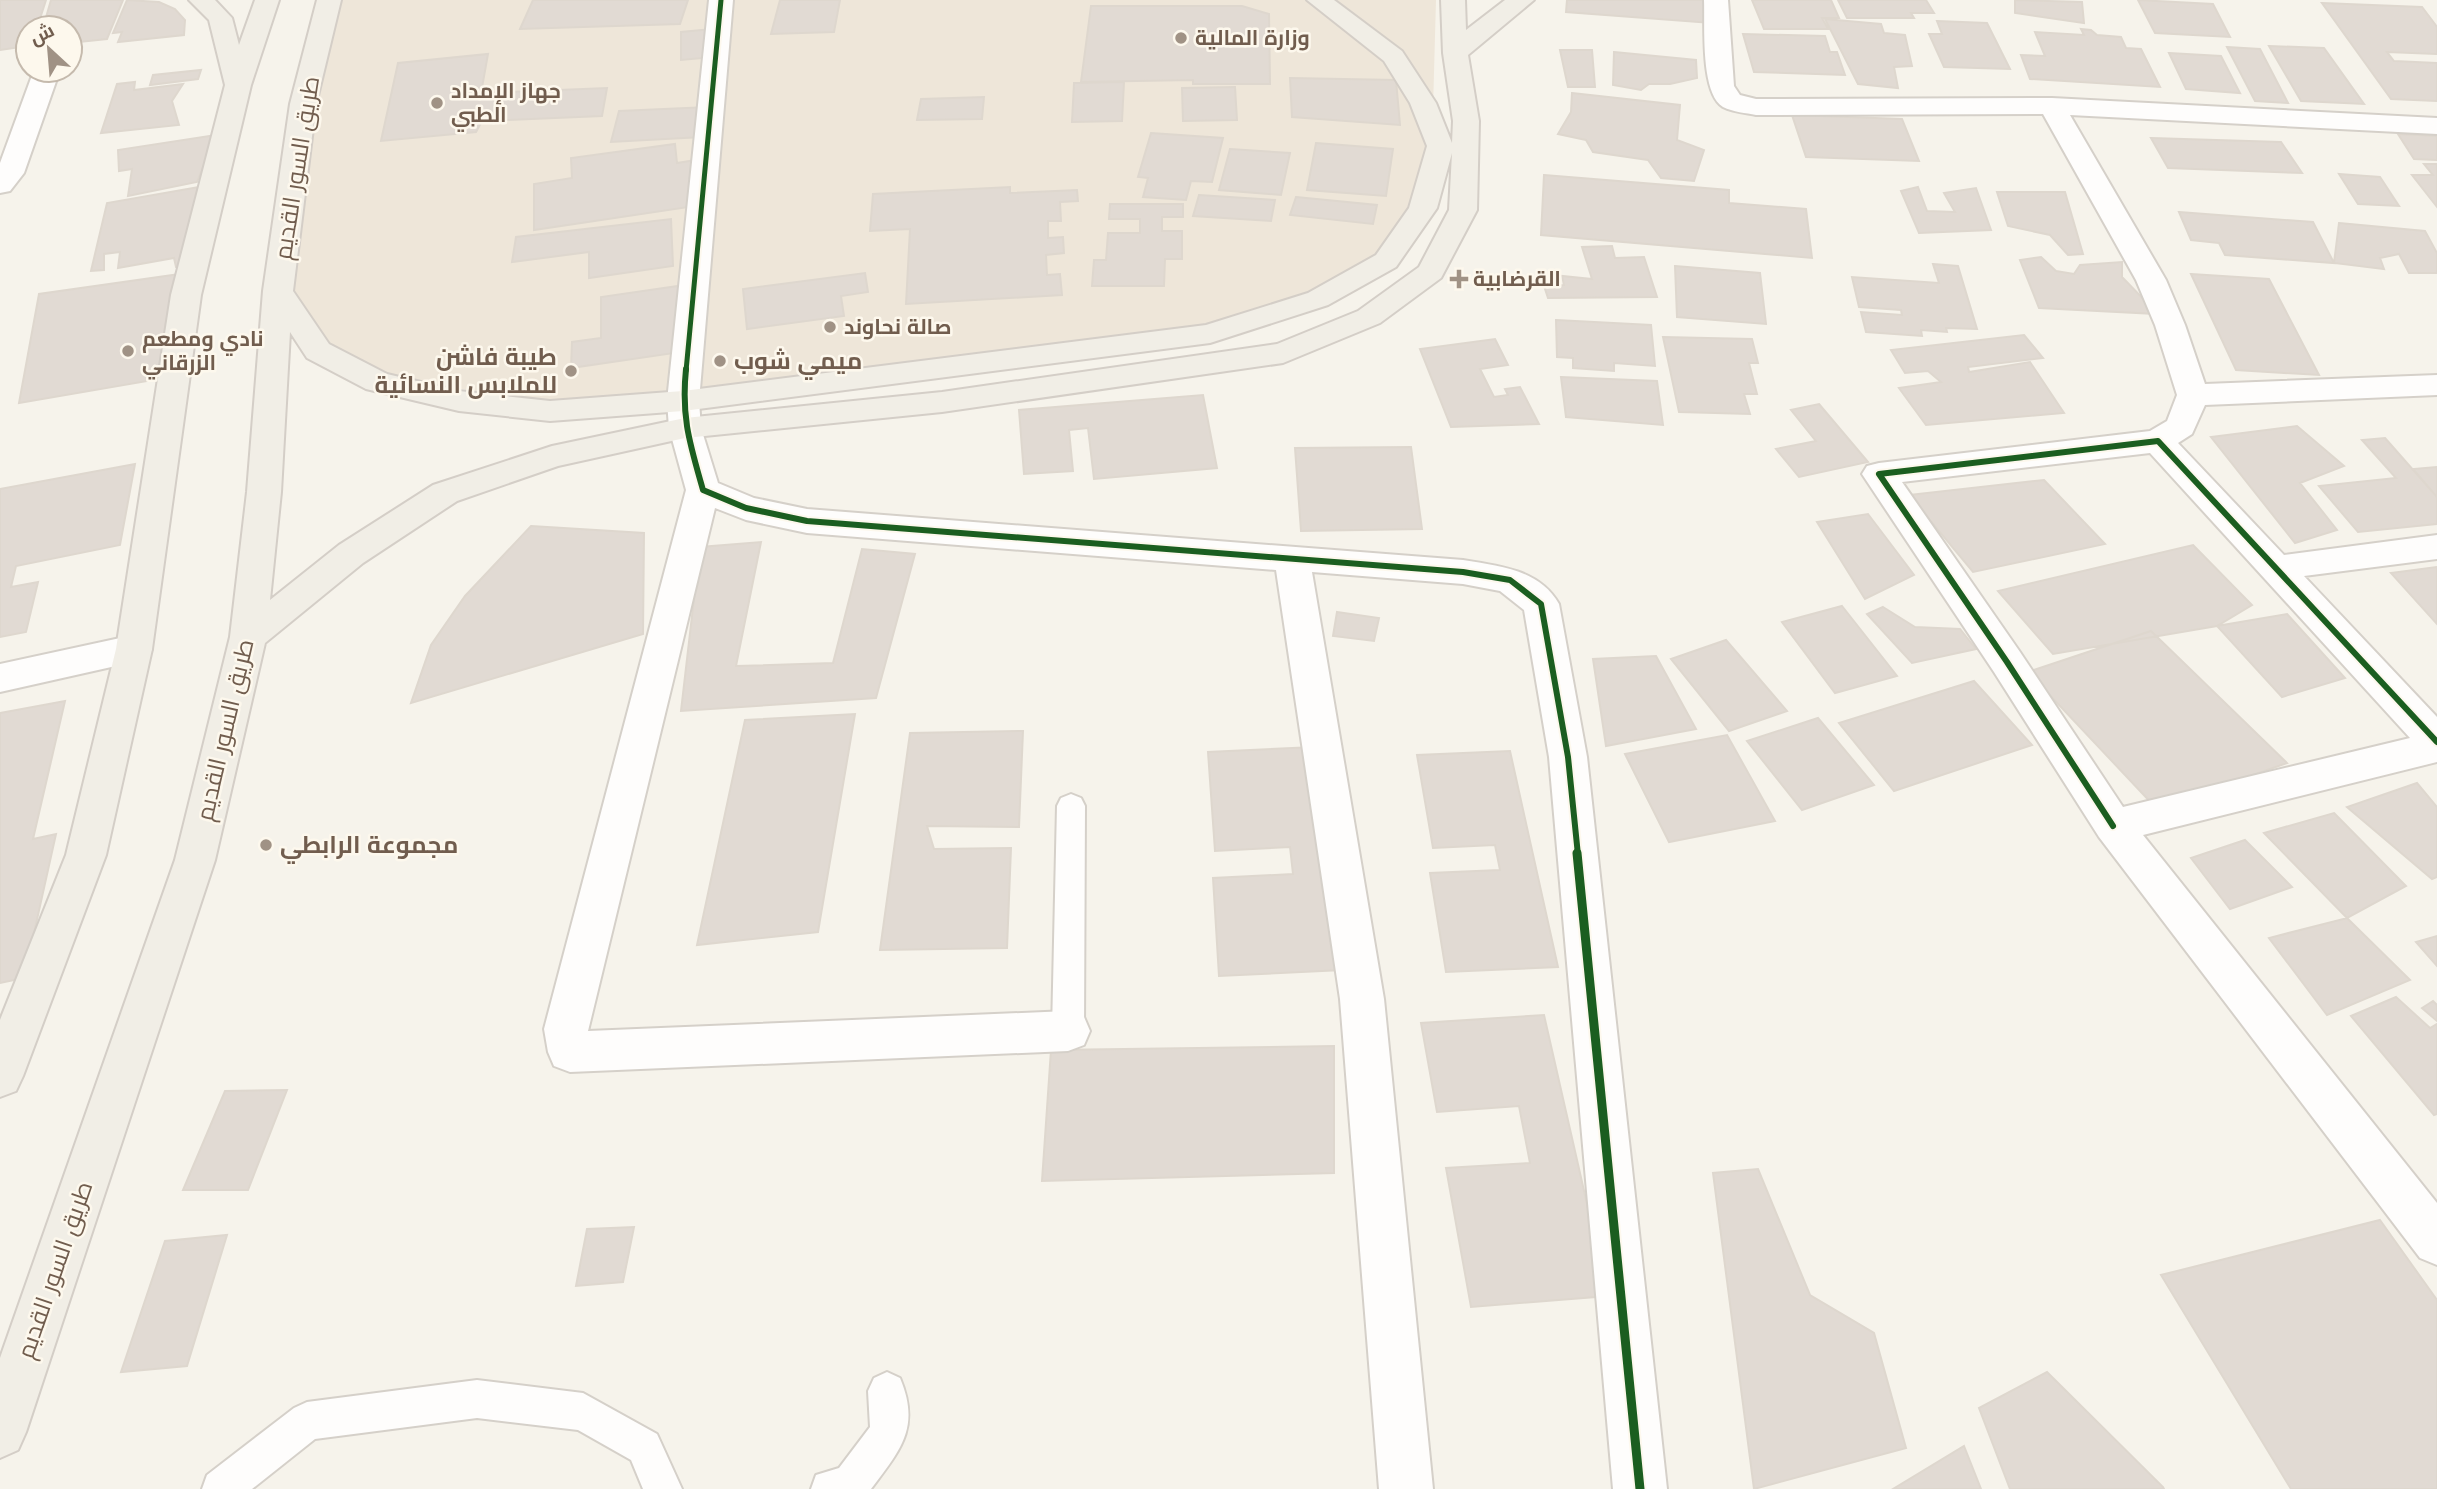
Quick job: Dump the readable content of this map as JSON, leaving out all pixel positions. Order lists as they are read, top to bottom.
{
  "streets": {
    "main road": ["طريق السور القديم"]
  },
  "places": {
    "other": [
      "وزارة المالية",
      "جهاز الإمداد الطبي",
      "صالة نحاوند",
      "نادي ومطعم الزرقاني",
      "ميمي شوب",
      "طيبة فاشن للملابس النسائية",
      "مجموعة الرابطي"
    ],
    "health": ["القرضابية"]
  },
  "north": "top left"
}
